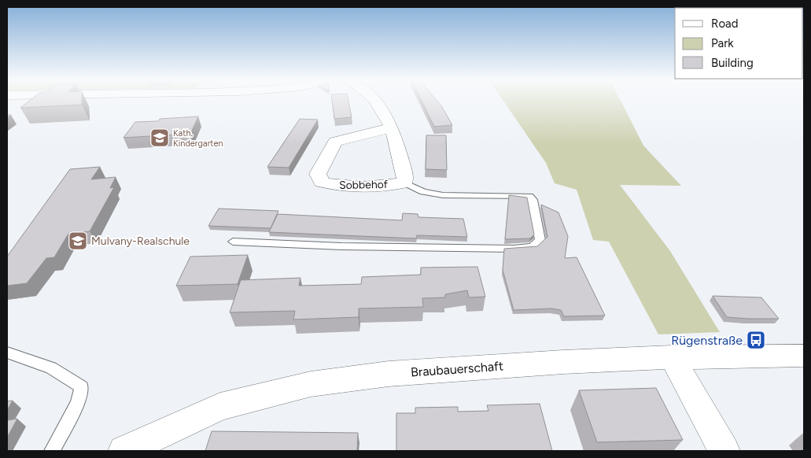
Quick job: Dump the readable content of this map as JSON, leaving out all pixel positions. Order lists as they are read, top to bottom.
{
  "streets": {
    "street": ["Sobbehof", "Braubauerschaft"]
  },
  "places": {
    "school or university": ["Kath. Kindergarten", "Mulvany-Realschule"],
    "bus stop": ["Rügenstraße"]
  },
  "legend": ["Road", "Park", "Building"]
}
